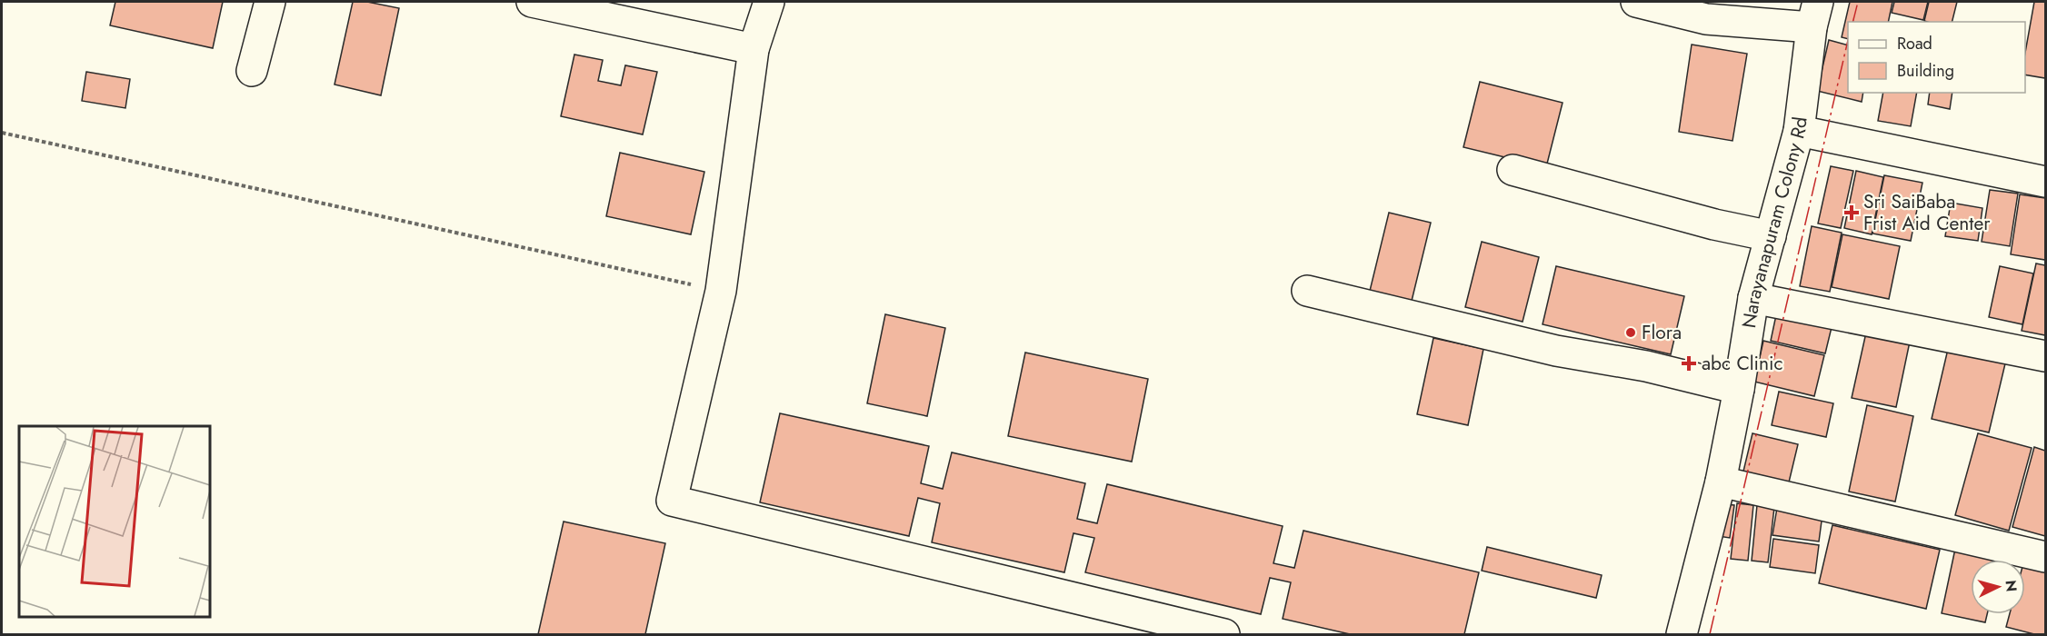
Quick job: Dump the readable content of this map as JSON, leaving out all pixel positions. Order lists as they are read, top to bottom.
{
  "streets": {
    "street": ["Narayanapuram Colony Rd"]
  },
  "places": {
    "health": ["Sri SaiBaba Frist Aid Center", "abc Clinic"],
    "other": ["Flora"]
  },
  "legend": ["Road", "Building"],
  "north": "right"
}
